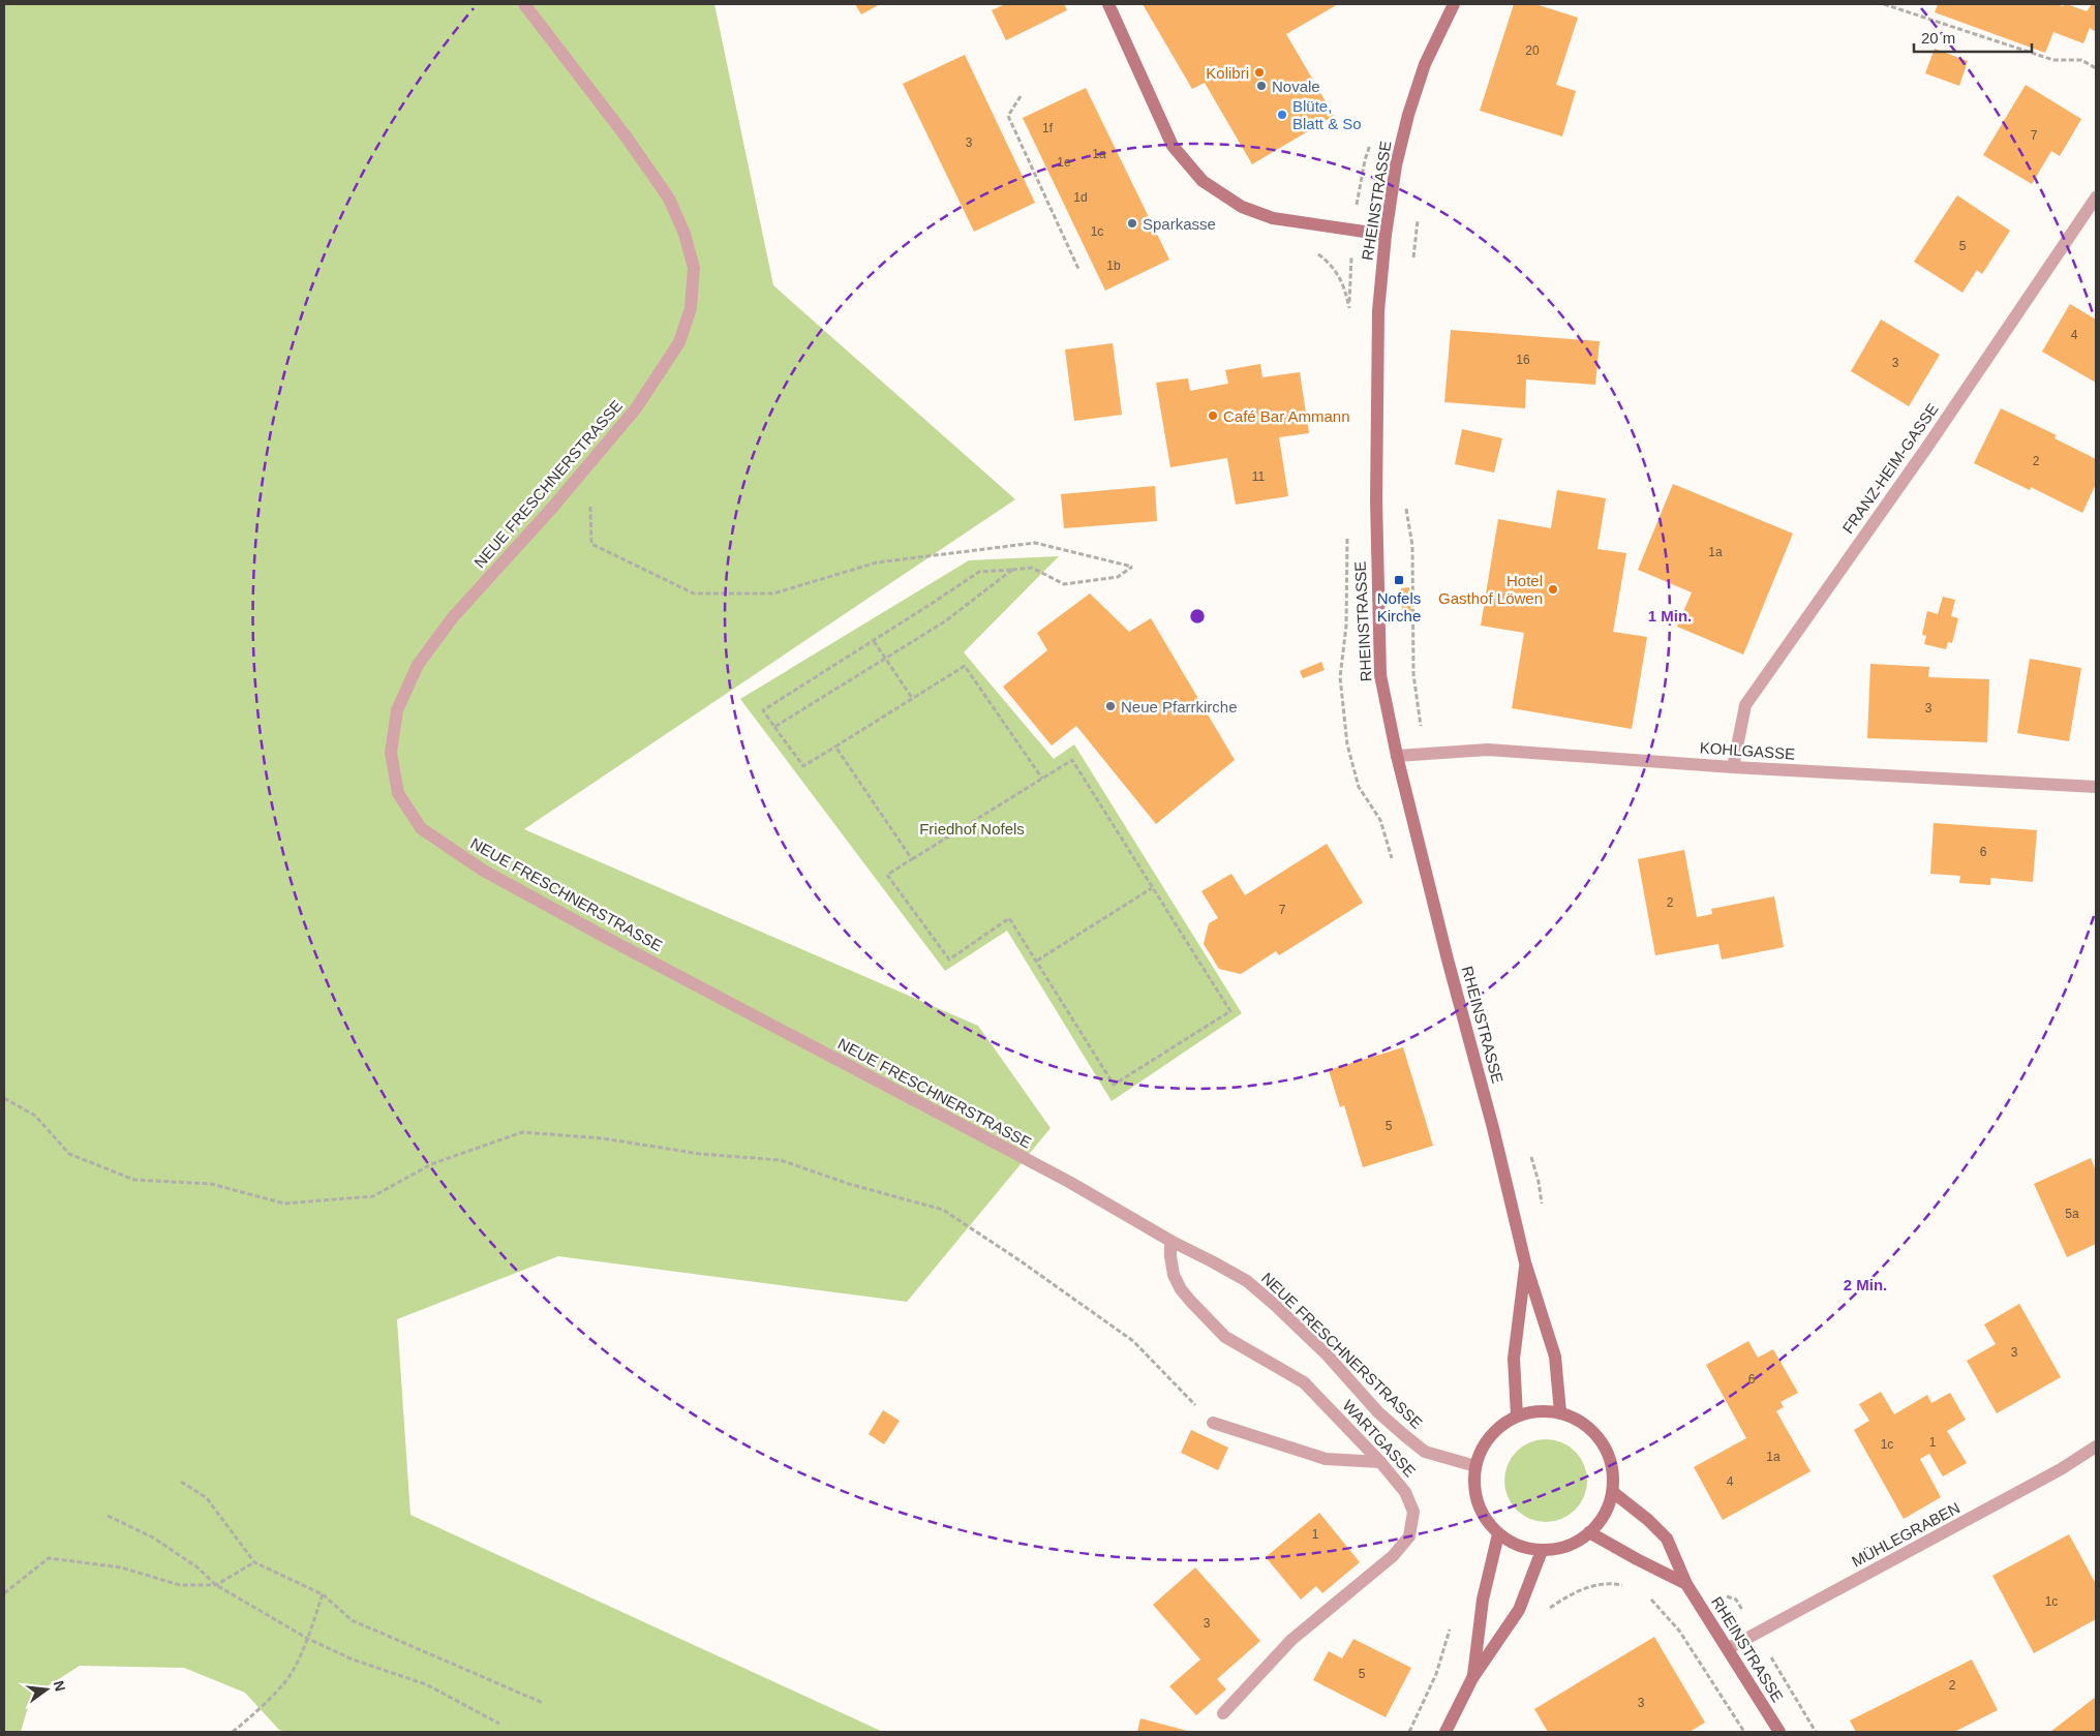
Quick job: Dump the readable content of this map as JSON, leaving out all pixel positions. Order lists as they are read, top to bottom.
{
  "streets": {
    "main road": ["RHEINSTRASSE"],
    "street": [
      "FRANZ-HEIM-GASSE",
      "NEUE FRESCHNERSTRASSE",
      "KOHLGASSE",
      "WARTGASSE",
      "MÜHLEGRABEN"
    ]
  },
  "crossings": [
    ["RHEINSTRASSE", "NEUE FRESCHNERSTRASSE"],
    ["RHEINSTRASSE", "KOHLGASSE"],
    ["RHEINSTRASSE", "MÜHLEGRABEN"],
    ["FRANZ-HEIM-GASSE", "KOHLGASSE"],
    ["NEUE FRESCHNERSTRASSE", "WARTGASSE"]
  ],
  "parks": ["Friedhof Nofels"],
  "places": {
    "other": [
      "Kolibri",
      "Novale",
      "Blüte, Blatt & So",
      "Sparkasse",
      "Café Bar Ammann",
      "Hotel Gasthof Löwen",
      "Neue Pfarrkirche"
    ],
    "transit": ["Nofels Kirche"]
  },
  "house_numbers": [
    "20",
    "1f",
    "7",
    "3",
    "1a",
    "1e",
    "1d",
    "1c",
    "5",
    "1b",
    "4",
    "16",
    "3",
    "2",
    "11",
    "1a",
    "3",
    "6",
    "2",
    "7",
    "5",
    "5a",
    "3",
    "6",
    "1",
    "1c",
    "1a",
    "4",
    "1",
    "1c",
    "3",
    "5",
    "2",
    "3"
  ],
  "scale_bar": "20 m",
  "north": "right",
  "rings": ["1 Min.", "2 Min."]
}
